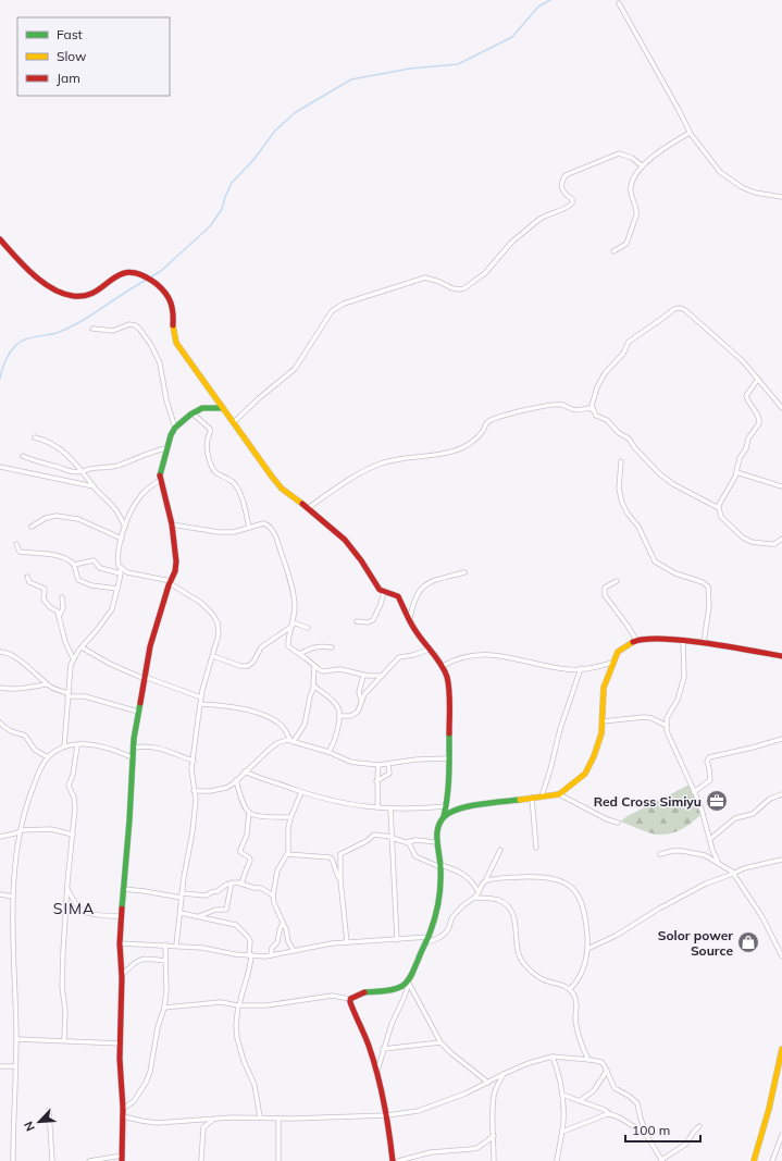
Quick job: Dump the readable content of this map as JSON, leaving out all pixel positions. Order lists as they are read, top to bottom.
{
  "districts": ["SIMA"],
  "places": {
    "office": ["Red Cross Simiyu"],
    "shop": ["Solor power Source"]
  },
  "legend": ["Fast", "Slow", "Jam"],
  "scale_bar": "100 m",
  "north": "bottom left"
}
